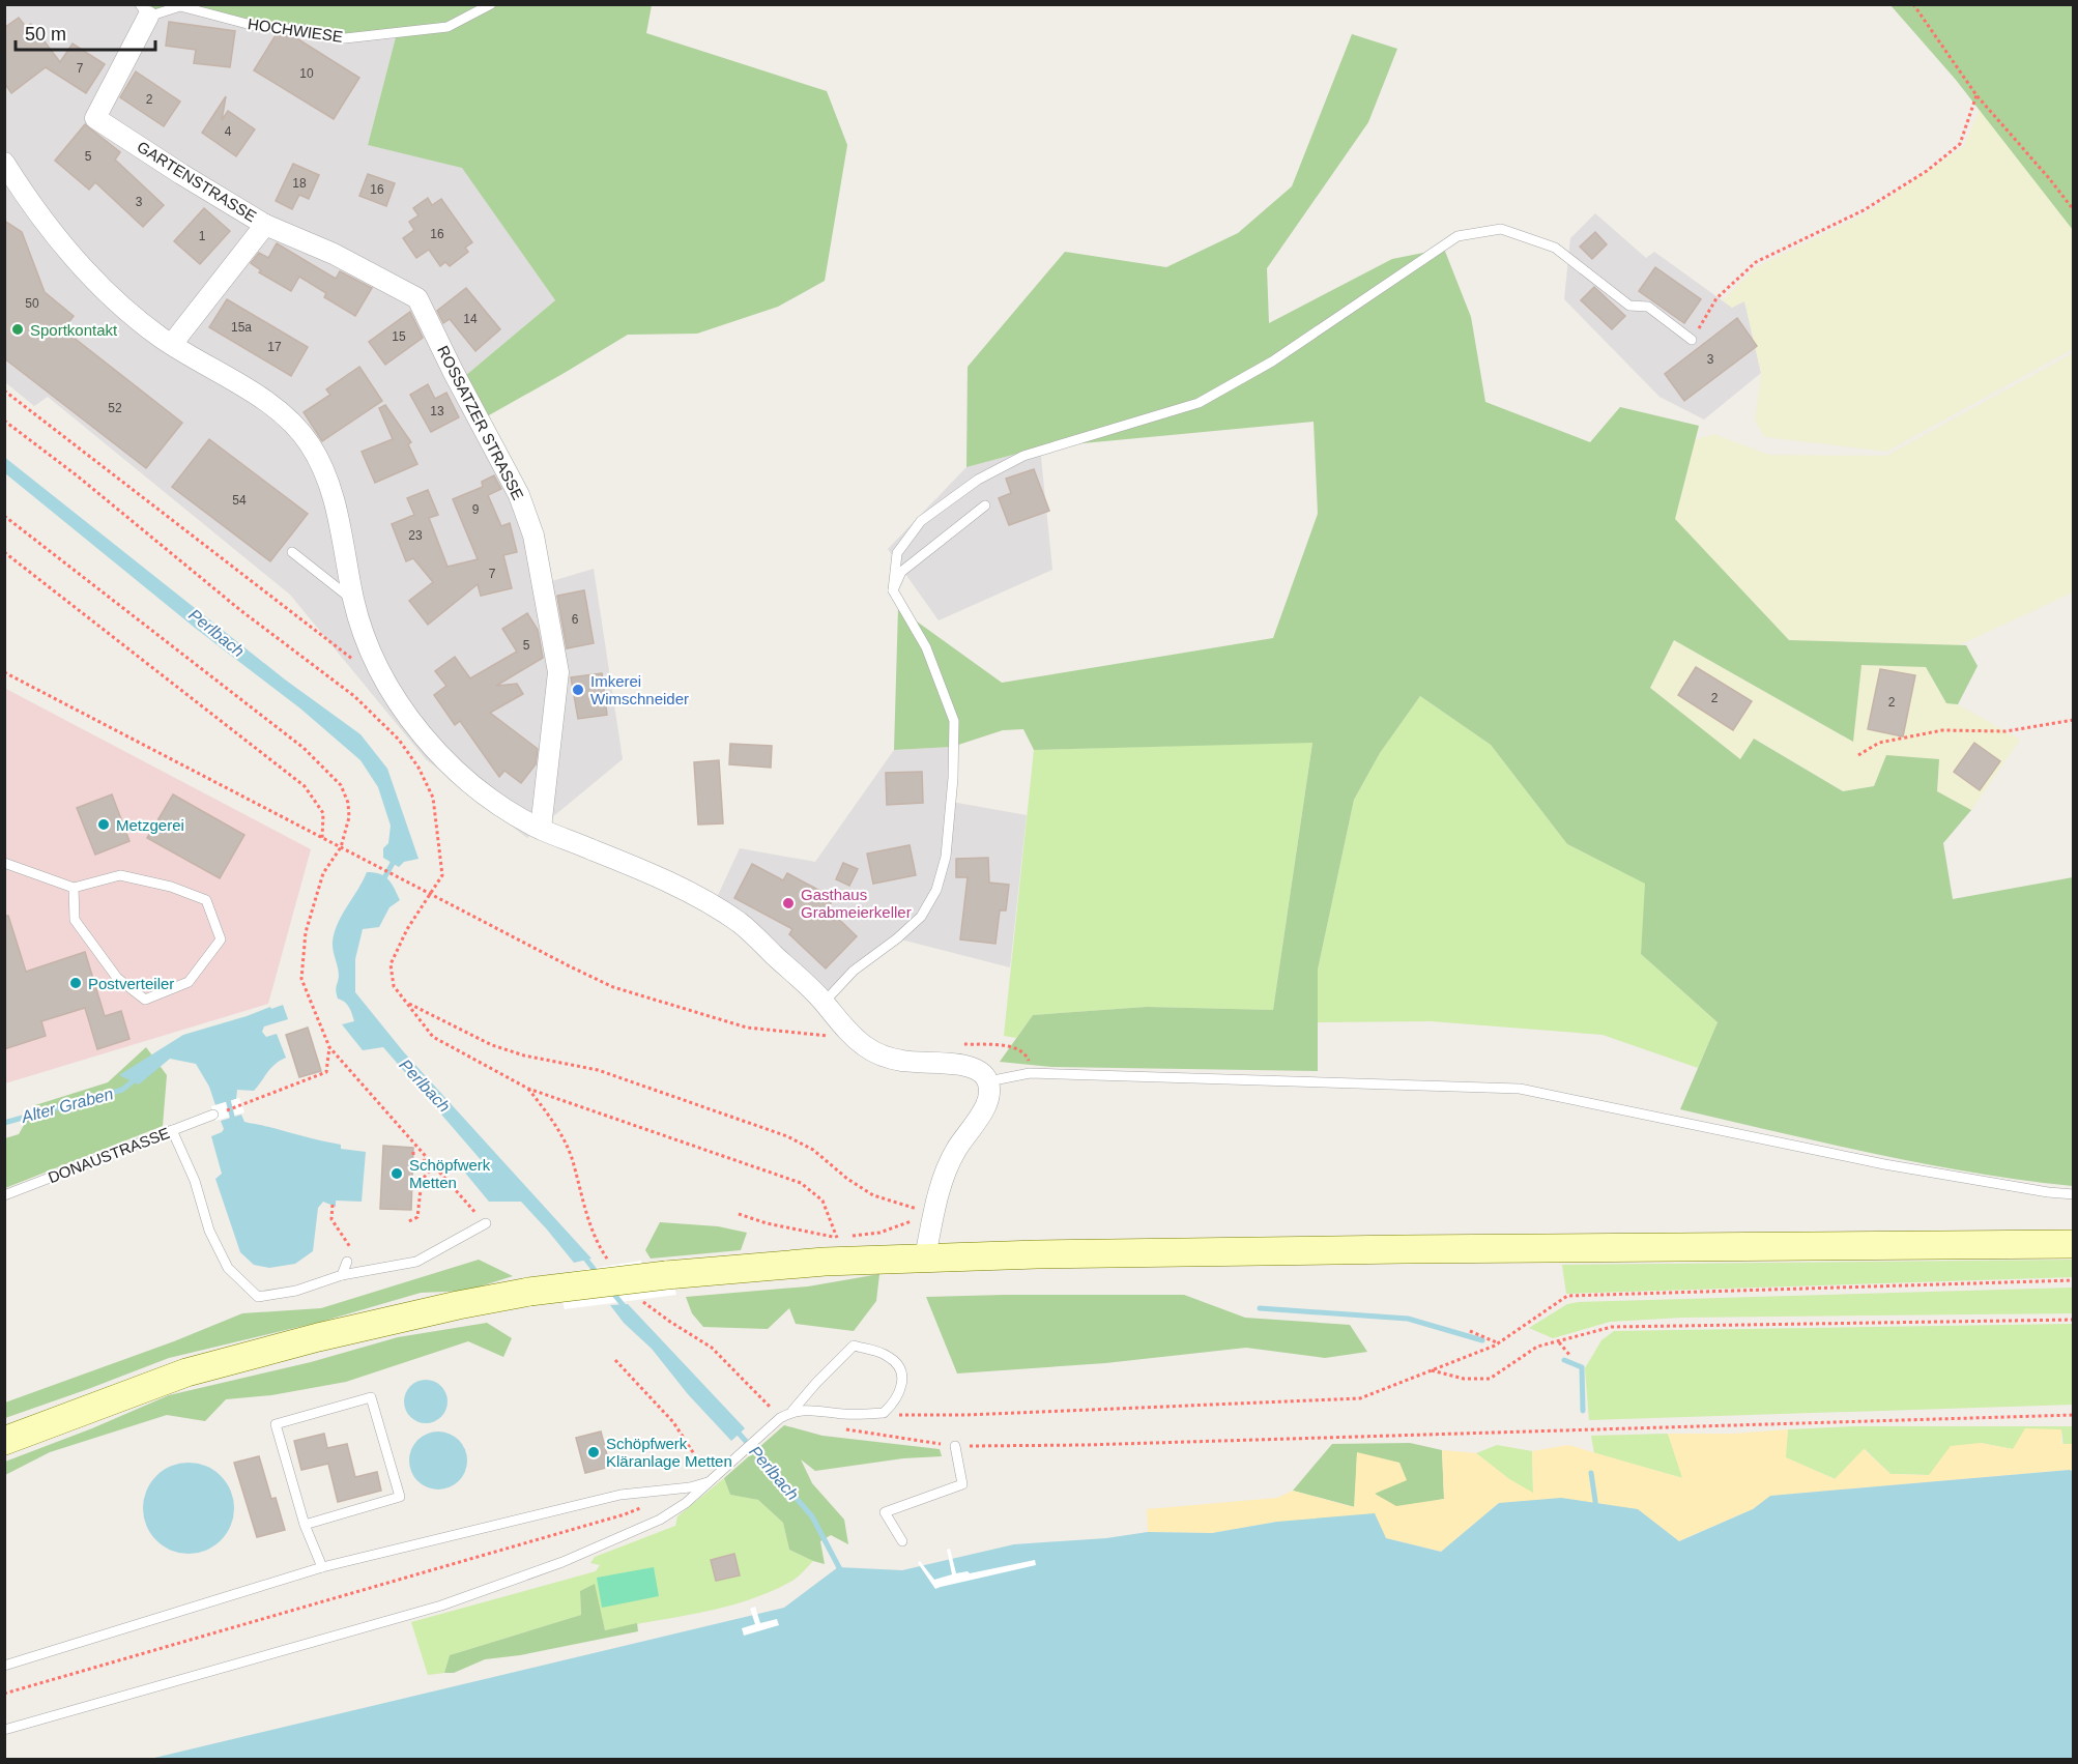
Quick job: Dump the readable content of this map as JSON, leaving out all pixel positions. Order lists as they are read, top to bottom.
{
  "streets": {
    "street": ["GARTENSTRASSE", "ROSSATZER STRASSE"],
    "lane": ["HOCHWIESE", "DONAUSTRASSE"]
  },
  "crossings": [
    ["HOCHWIESE", "GARTENSTRASSE"],
    ["GARTENSTRASSE", "ROSSATZER STRASSE"]
  ],
  "water": ["Perlbach", "Alter Graben"],
  "places": [
    "Sportkontakt",
    "Imkerei Wimschneider",
    "Metzgerei",
    "Gasthaus Grabmeierkeller",
    "Postverteiler",
    "Schöpfwerk Metten",
    "Schöpfwerk Kläranlage Metten"
  ],
  "house_numbers": [
    "7",
    "10",
    "2",
    "4",
    "5",
    "18",
    "16",
    "3",
    "16",
    "1",
    "50",
    "14",
    "15a",
    "15",
    "17",
    "3",
    "52",
    "13",
    "54",
    "9",
    "23",
    "7",
    "6",
    "5",
    "2",
    "2"
  ],
  "scale_bar": "50 m"
}
